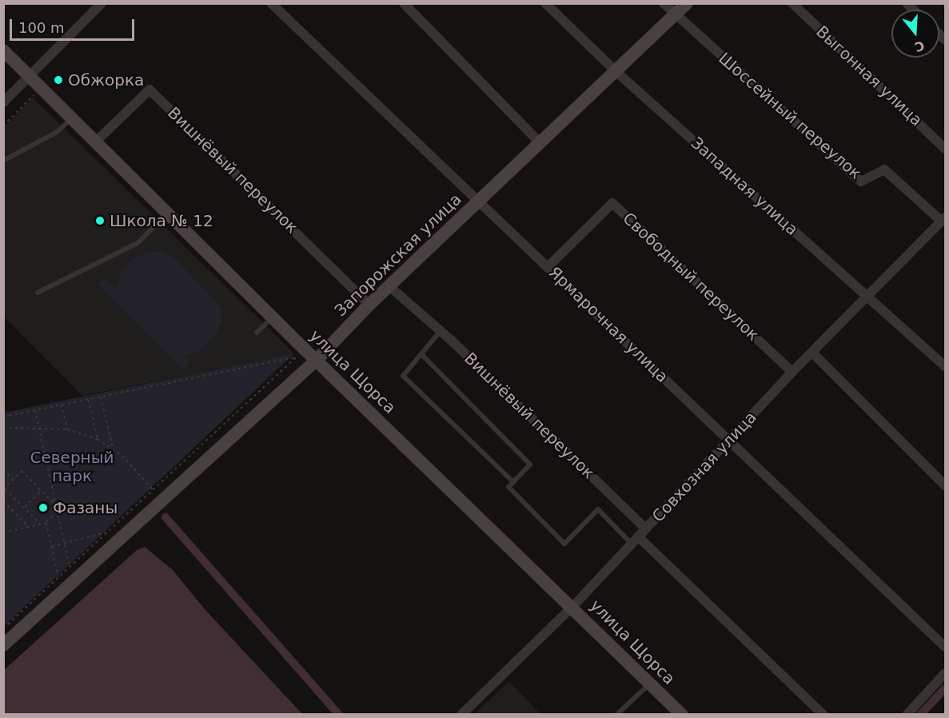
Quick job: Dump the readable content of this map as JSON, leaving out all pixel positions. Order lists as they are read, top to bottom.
{
  "streets": {
    "street": [
      "Выгонная улица",
      "Шоссейный переулок",
      "Вишнёвый переулок",
      "Западная улица",
      "Запорожская улица",
      "Свободный переулок",
      "Ярмарочная улица",
      "улица Щорса",
      "Совхозная улица"
    ]
  },
  "crossings": [
    ["Шоссейный переулок", "Запорожская улица"],
    ["Шоссейный переулок", "Совхозная улица"],
    ["Вишнёвый переулок", "Запорожская улица"],
    ["Вишнёвый переулок", "улица Щорса"],
    ["Вишнёвый переулок", "Совхозная улица"],
    ["Западная улица", "Запорожская улица"],
    ["Западная улица", "Совхозная улица"],
    ["Запорожская улица", "Ярмарочная улица"],
    ["Запорожская улица", "улица Щорса"],
    ["Свободный переулок", "Ярмарочная улица"],
    ["Свободный переулок", "Совхозная улица"],
    ["Ярмарочная улица", "Совхозная улица"],
    ["улица Щорса", "Совхозная улица"]
  ],
  "parks": ["Северный парк"],
  "places": ["Обжорка", "Школа № 12", "Фазаны"],
  "scale_bar": "100 m",
  "north": "bottom"
}
